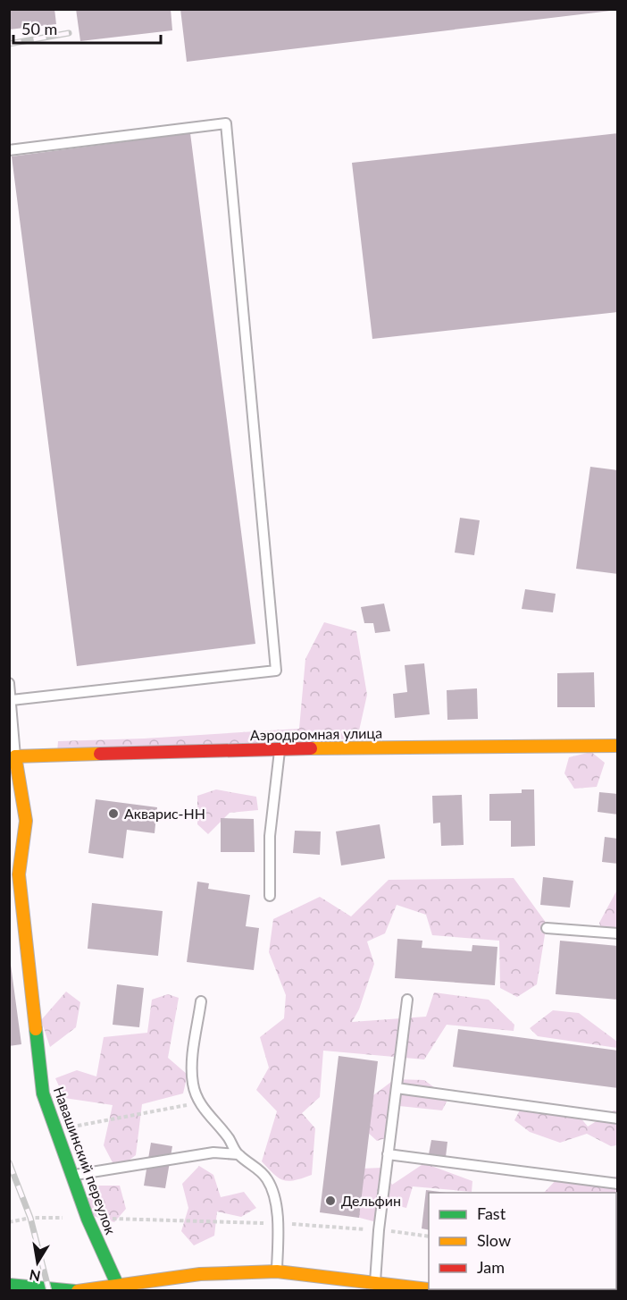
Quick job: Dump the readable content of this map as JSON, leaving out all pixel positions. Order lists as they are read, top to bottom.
{
  "streets": {
    "street": ["Аэродромная улица", "Навашинский переулок"]
  },
  "crossings": [
    ["Аэродромная улица", "Навашинский переулок"]
  ],
  "places": ["Акварис-НН", "Дельфин"],
  "legend": ["Fast", "Slow", "Jam"],
  "scale_bar": "50 m",
  "north": "bottom"
}
